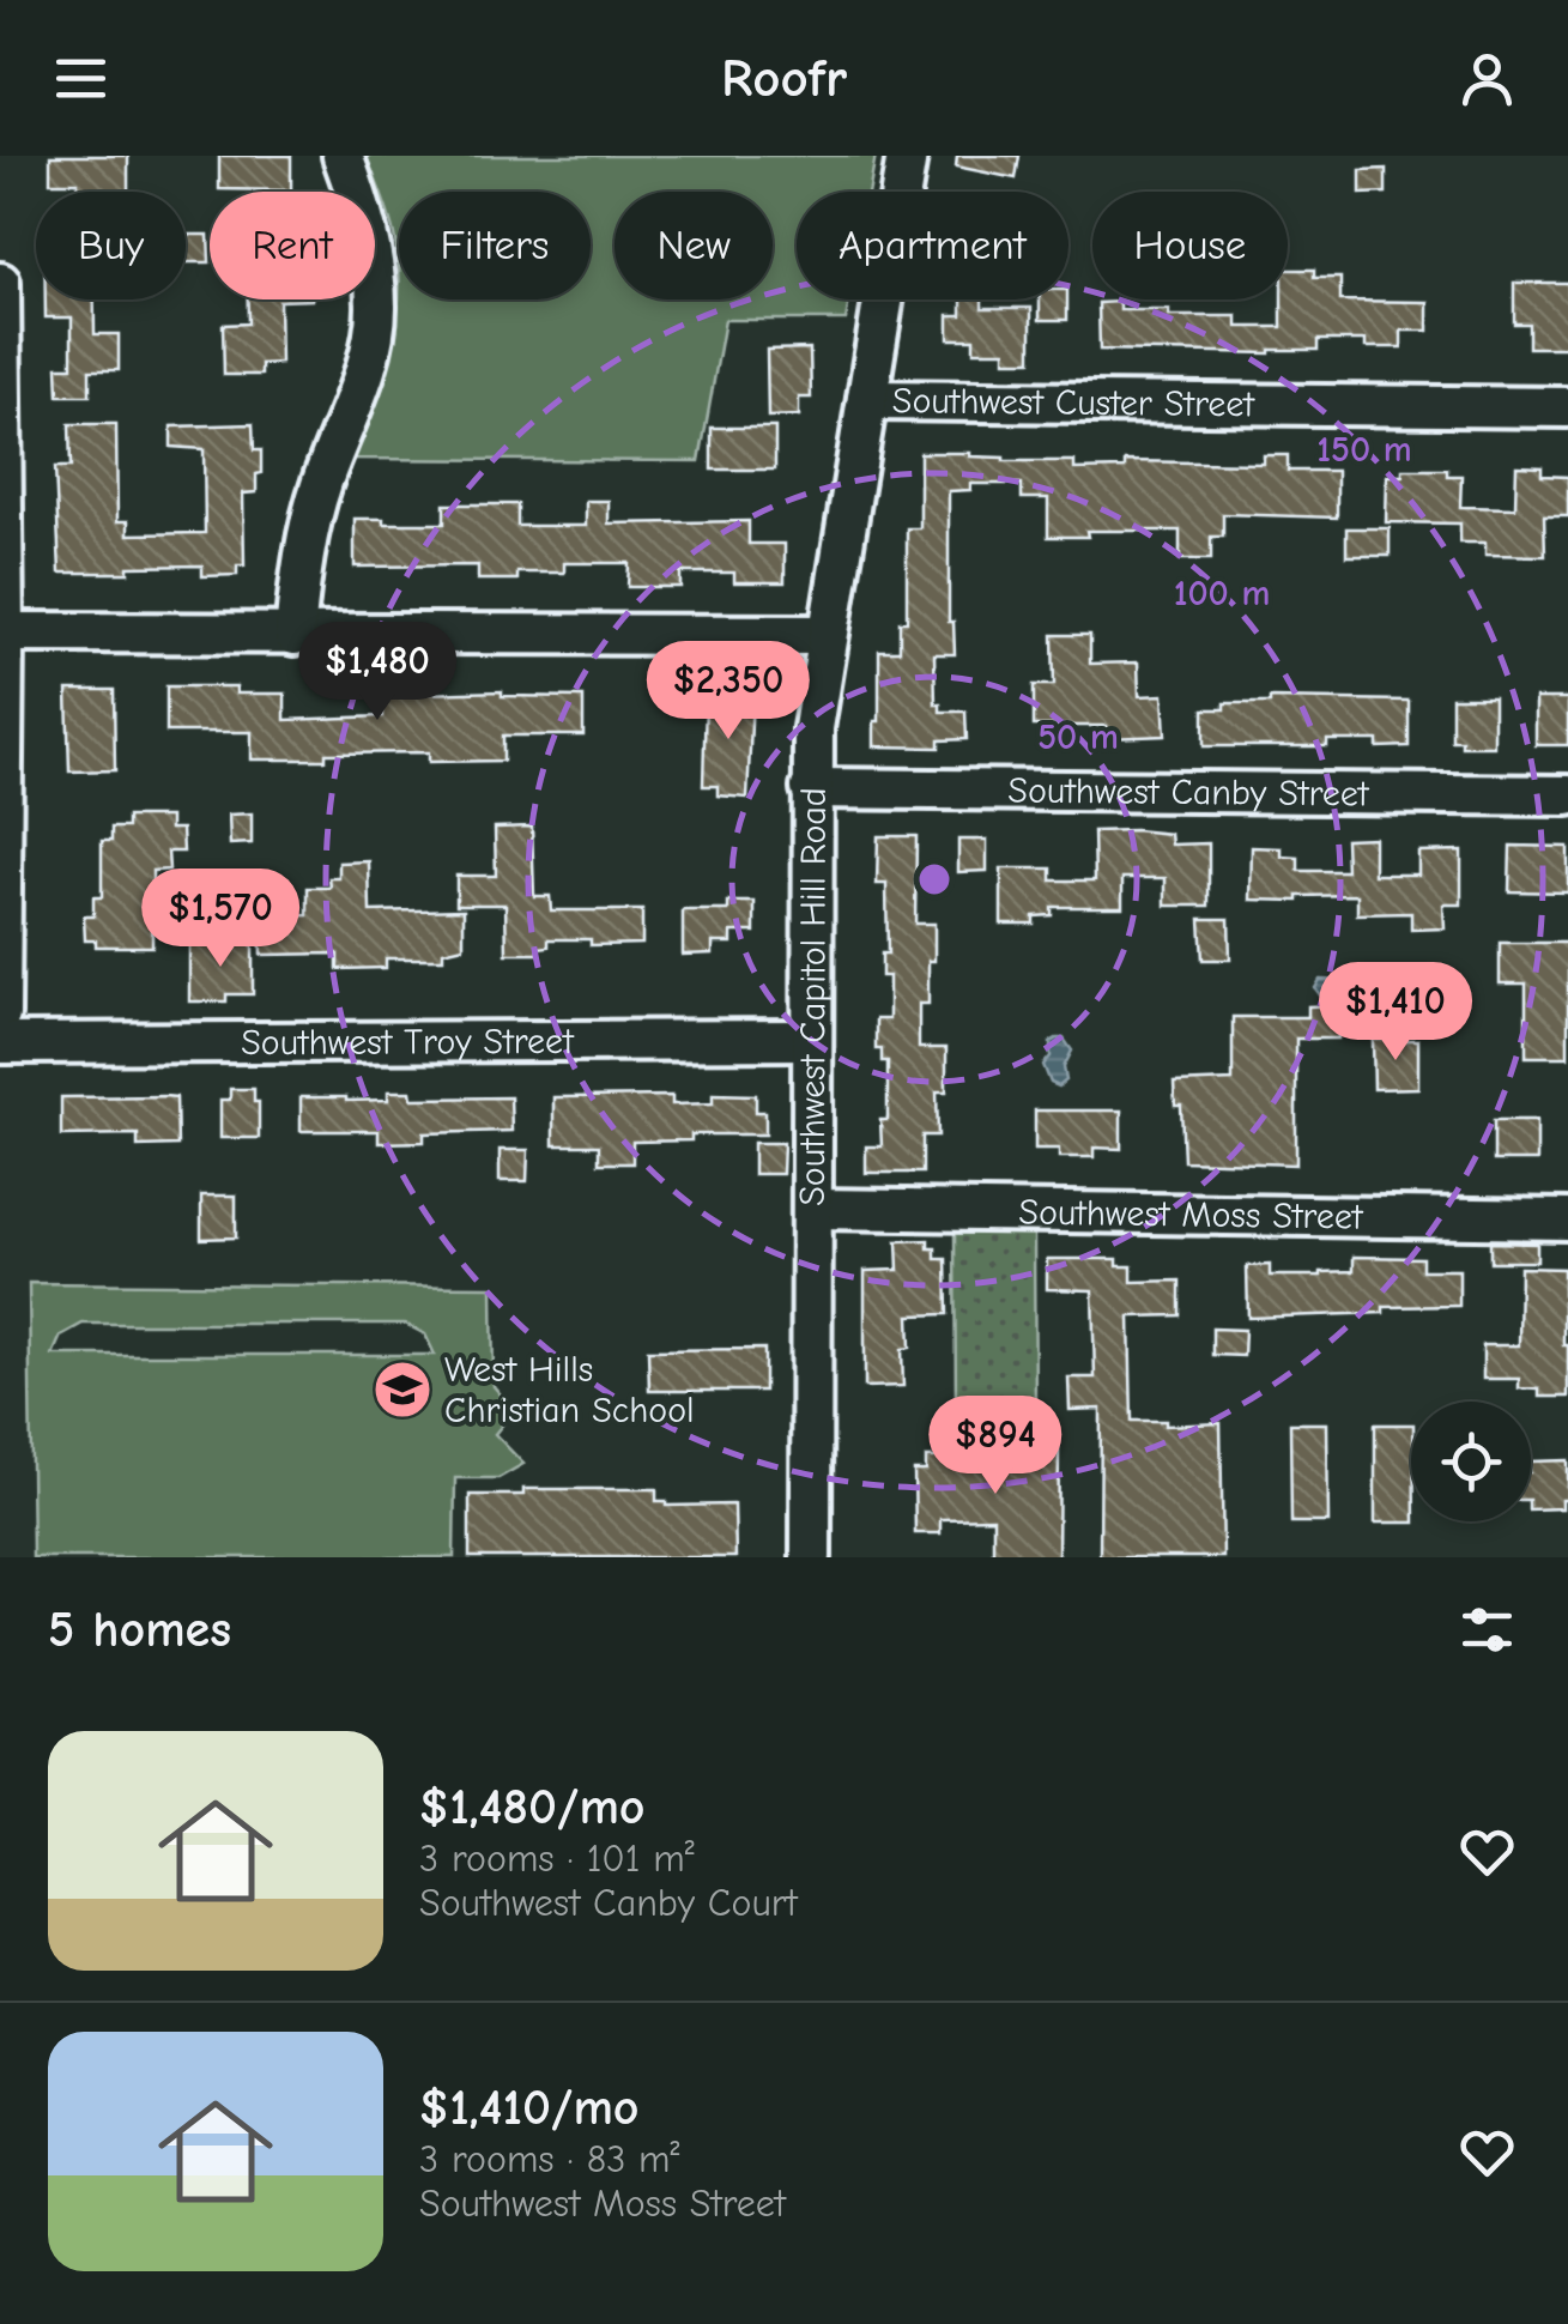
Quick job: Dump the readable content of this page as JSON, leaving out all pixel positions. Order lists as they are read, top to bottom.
{
  "streets": {
    "street": [
      "Southwest Custer Street",
      "Southwest Canby Street",
      "Southwest Capitol Hill Road",
      "Southwest Troy Street",
      "Southwest Moss Street"
    ]
  },
  "crossings": [
    ["Southwest Custer Street", "Southwest Capitol Hill Road"],
    ["Southwest Canby Street", "Southwest Capitol Hill Road"],
    ["Southwest Capitol Hill Road", "Southwest Troy Street"],
    ["Southwest Capitol Hill Road", "Southwest Moss Street"]
  ],
  "places": {
    "school or university": ["West Hills Christian School"]
  },
  "page": {
    "header": "Roofr",
    "chip": [
      "Buy",
      "Rent",
      "Filters",
      "New",
      "Apartment",
      "House"
    ],
    "price": [
      "$1,480",
      "$2,350",
      "$1,570",
      "$1,410",
      "$894"
    ],
    "heading": "5 homes",
    "list": [
      {
        "name": "$1,480/mo",
        "note": "3 rooms · 101 m² · Southwest Canby Court"
      },
      {
        "name": "$1,410/mo",
        "note": "3 rooms · 83 m² · Southwest Moss Street"
      }
    ]
  },
  "rings": ["150 m", "100 m", "50 m"]
}
